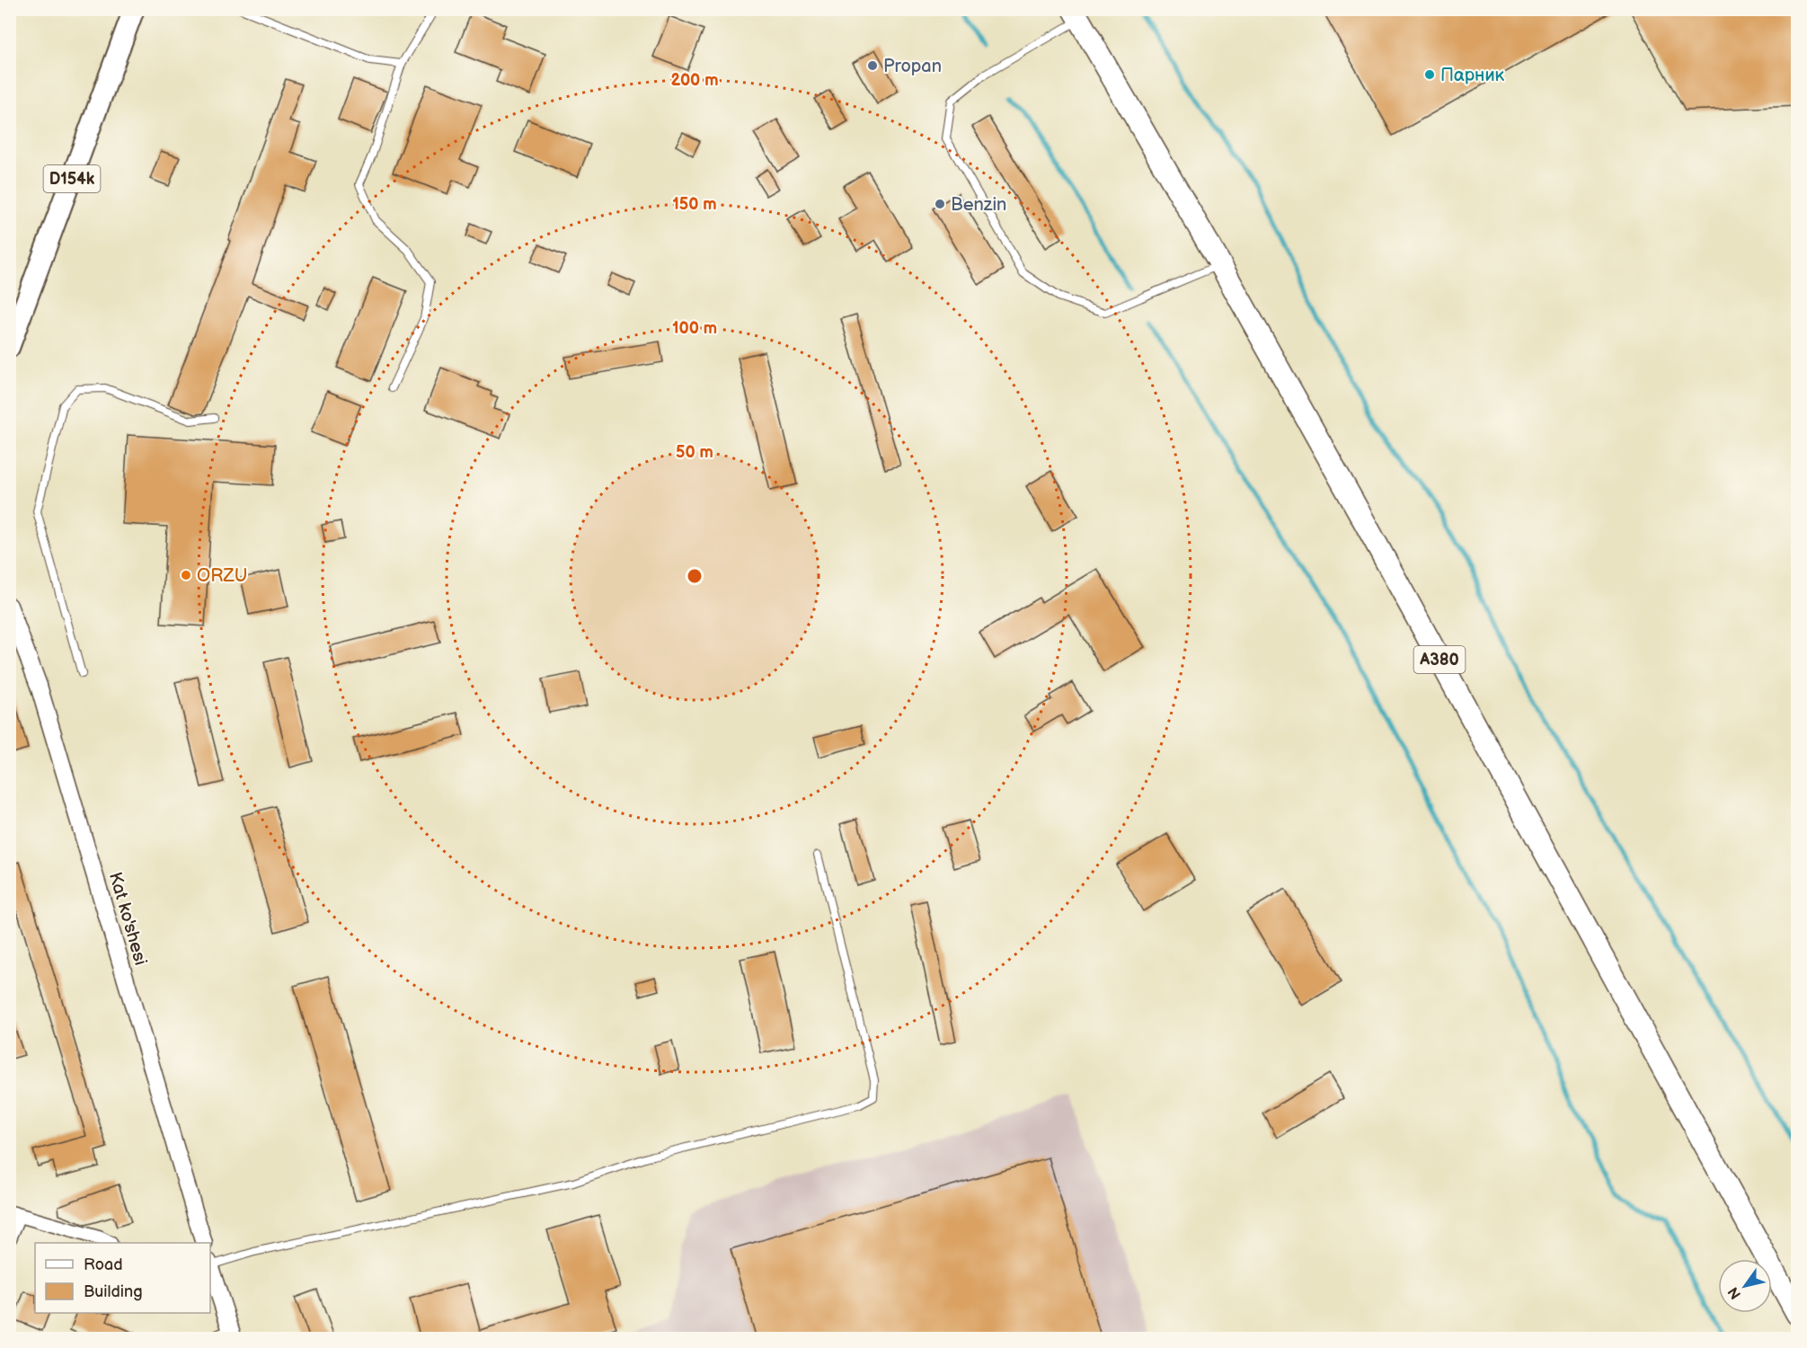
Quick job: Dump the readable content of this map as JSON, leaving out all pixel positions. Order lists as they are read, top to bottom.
{
  "streets": {
    "highway": ["A380"],
    "main road": ["D154k"],
    "street": ["Kat ko'shesi"]
  },
  "places": [
    "Propan",
    "Парник",
    "Benzin",
    "ORZU"
  ],
  "legend": ["Road", "Building"],
  "north": "bottom left",
  "rings": [
    "200 m",
    "150 m",
    "100 m",
    "50 m"
  ]
}
